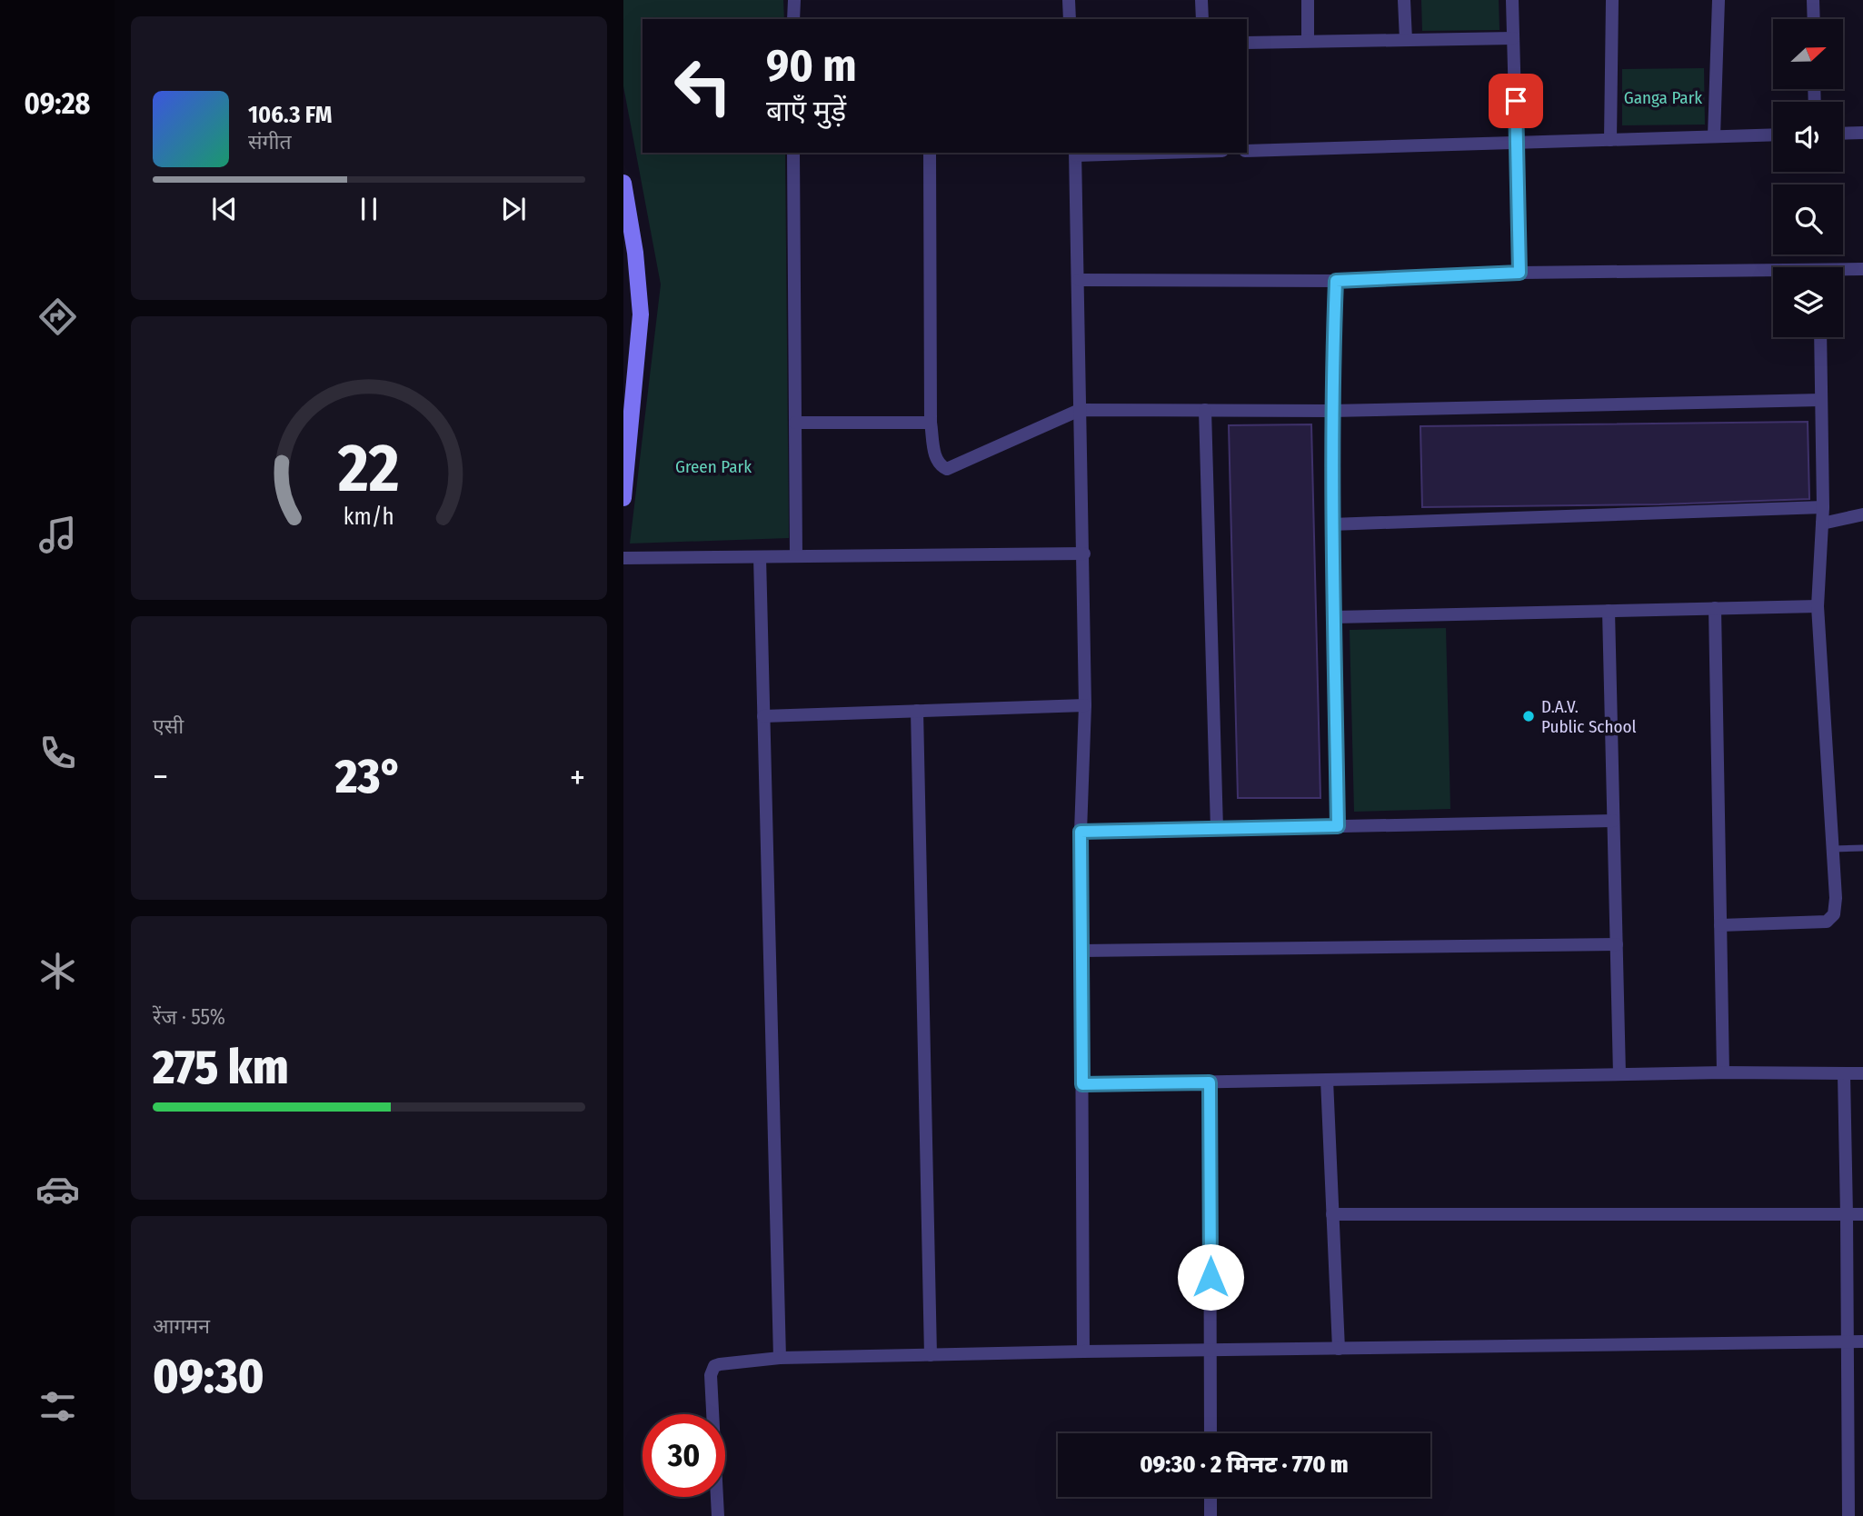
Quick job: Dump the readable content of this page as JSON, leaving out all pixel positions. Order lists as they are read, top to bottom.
{
  "parks": ["Ganga Park", "Green Park"],
  "places": ["D.A.V. Public School"],
  "north": "right",
  "page": {
    "tabs": "09:28",
    "turn": ["90 m", "बाएँ मुड़ें"],
    "song": ["106.3 FM", "संगीत"],
    "tile": [
      "एसी",
      ["रेंज · 55%", "275 km"],
      ["आगमन", "09:30"]
    ],
    "heat": ["−", "23°", "+"],
    "limit": "30",
    "trip": "09:30 · 2 मिनट · 770 m",
    "gauge": ["22", "km/h"]
  }
}
